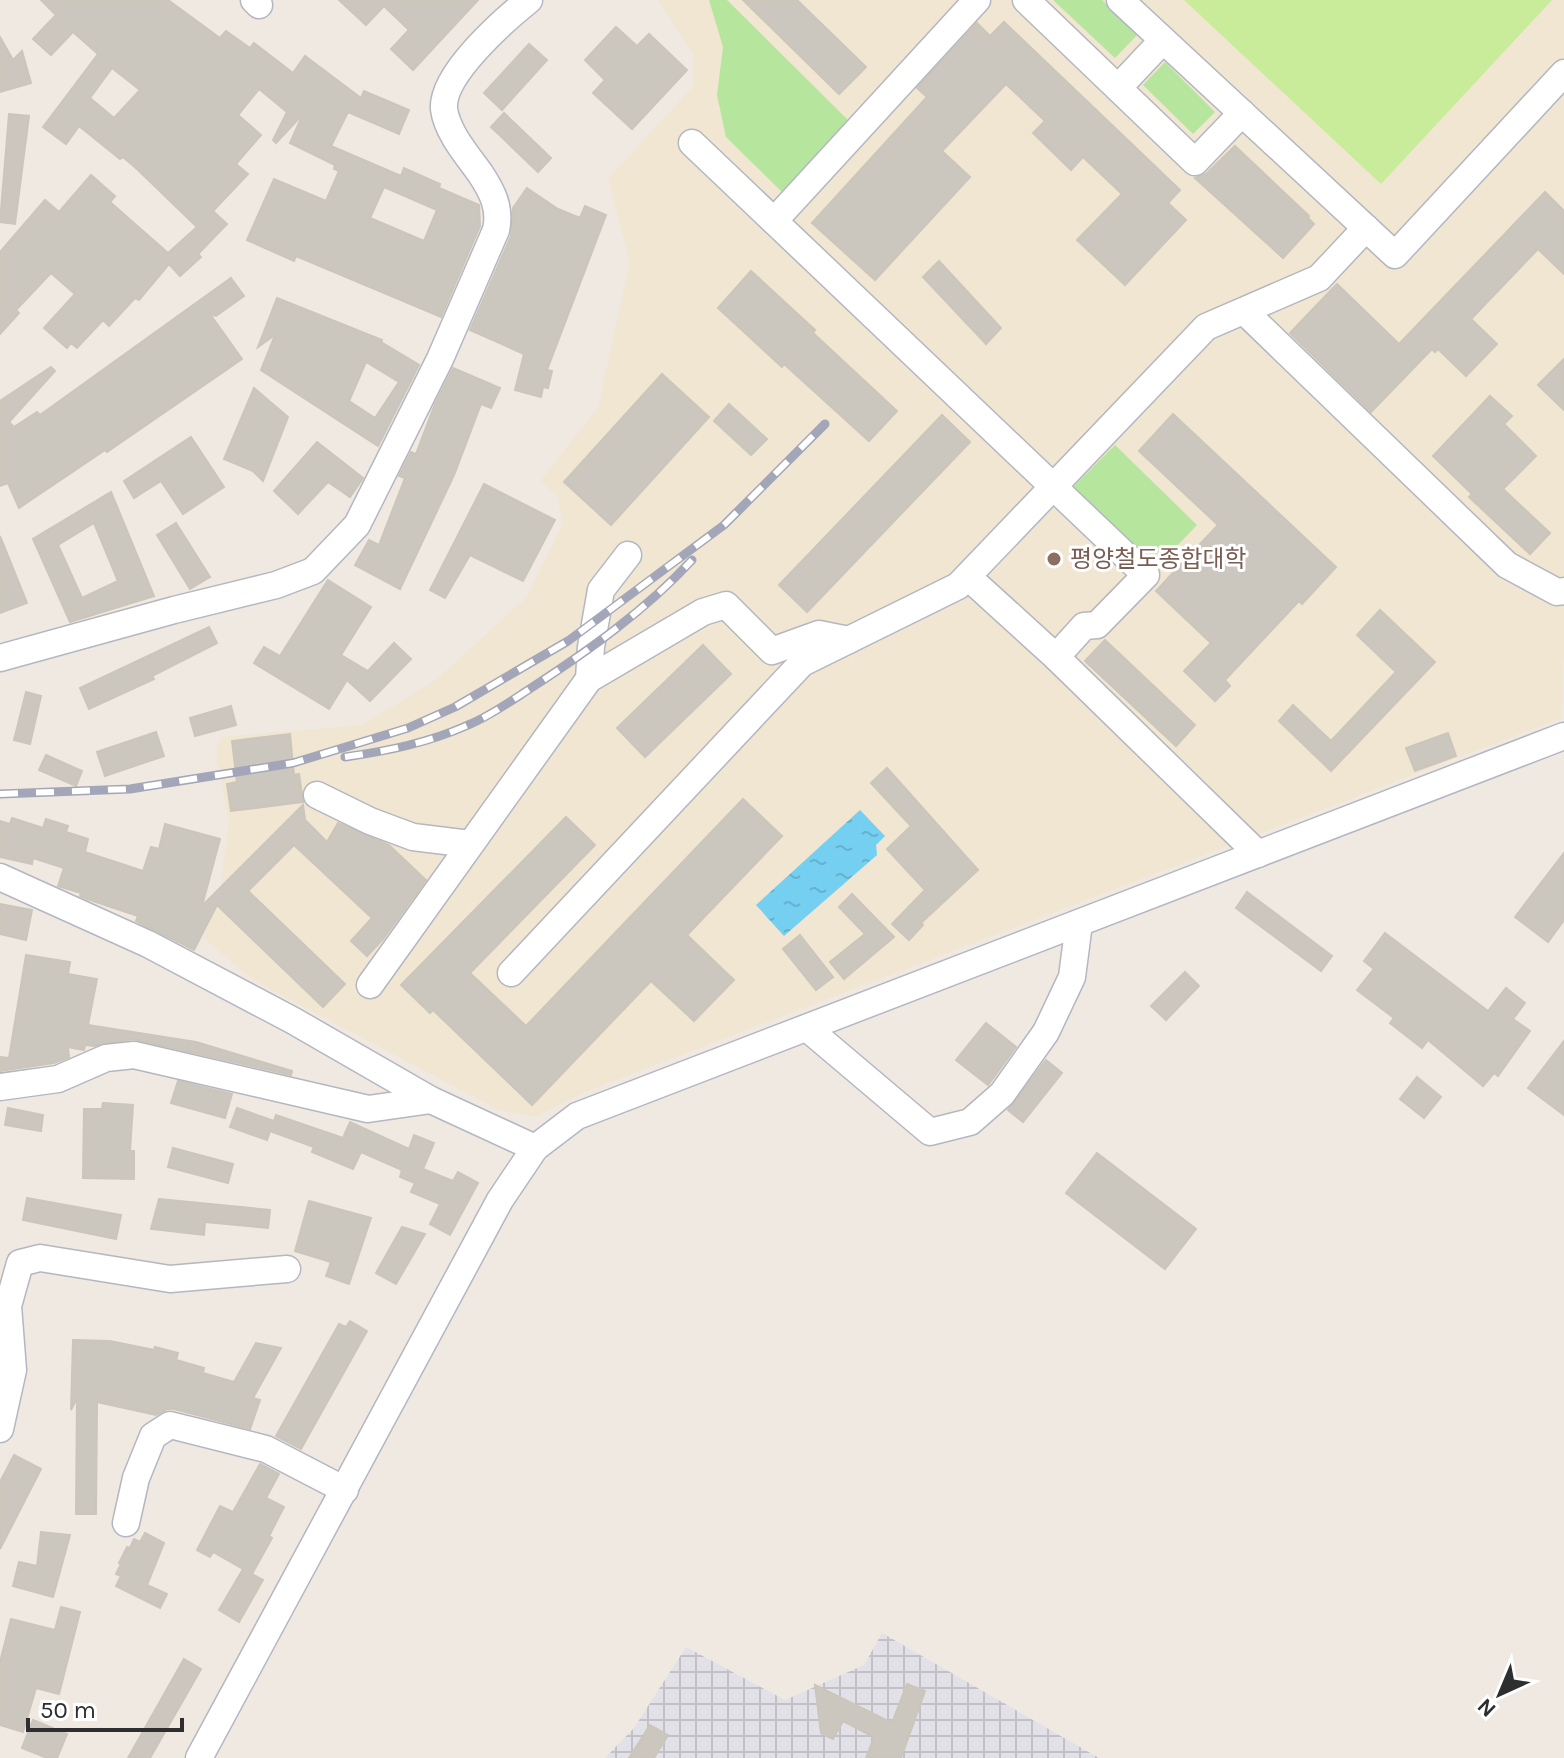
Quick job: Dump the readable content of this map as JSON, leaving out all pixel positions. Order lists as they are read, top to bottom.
{
  "places": ["평양철도종합대학"],
  "scale_bar": "50 m",
  "north": "bottom left"
}
